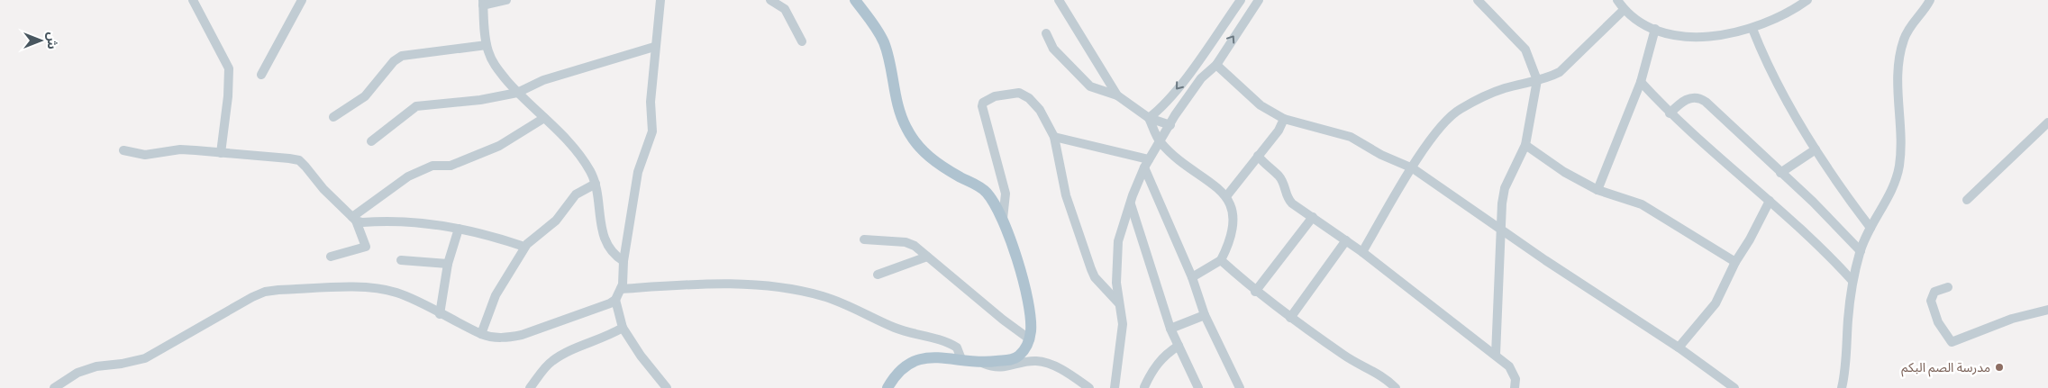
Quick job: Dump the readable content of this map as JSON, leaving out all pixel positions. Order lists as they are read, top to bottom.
{
  "places": ["مدرسة الصم البكم"],
  "north": "right"
}
